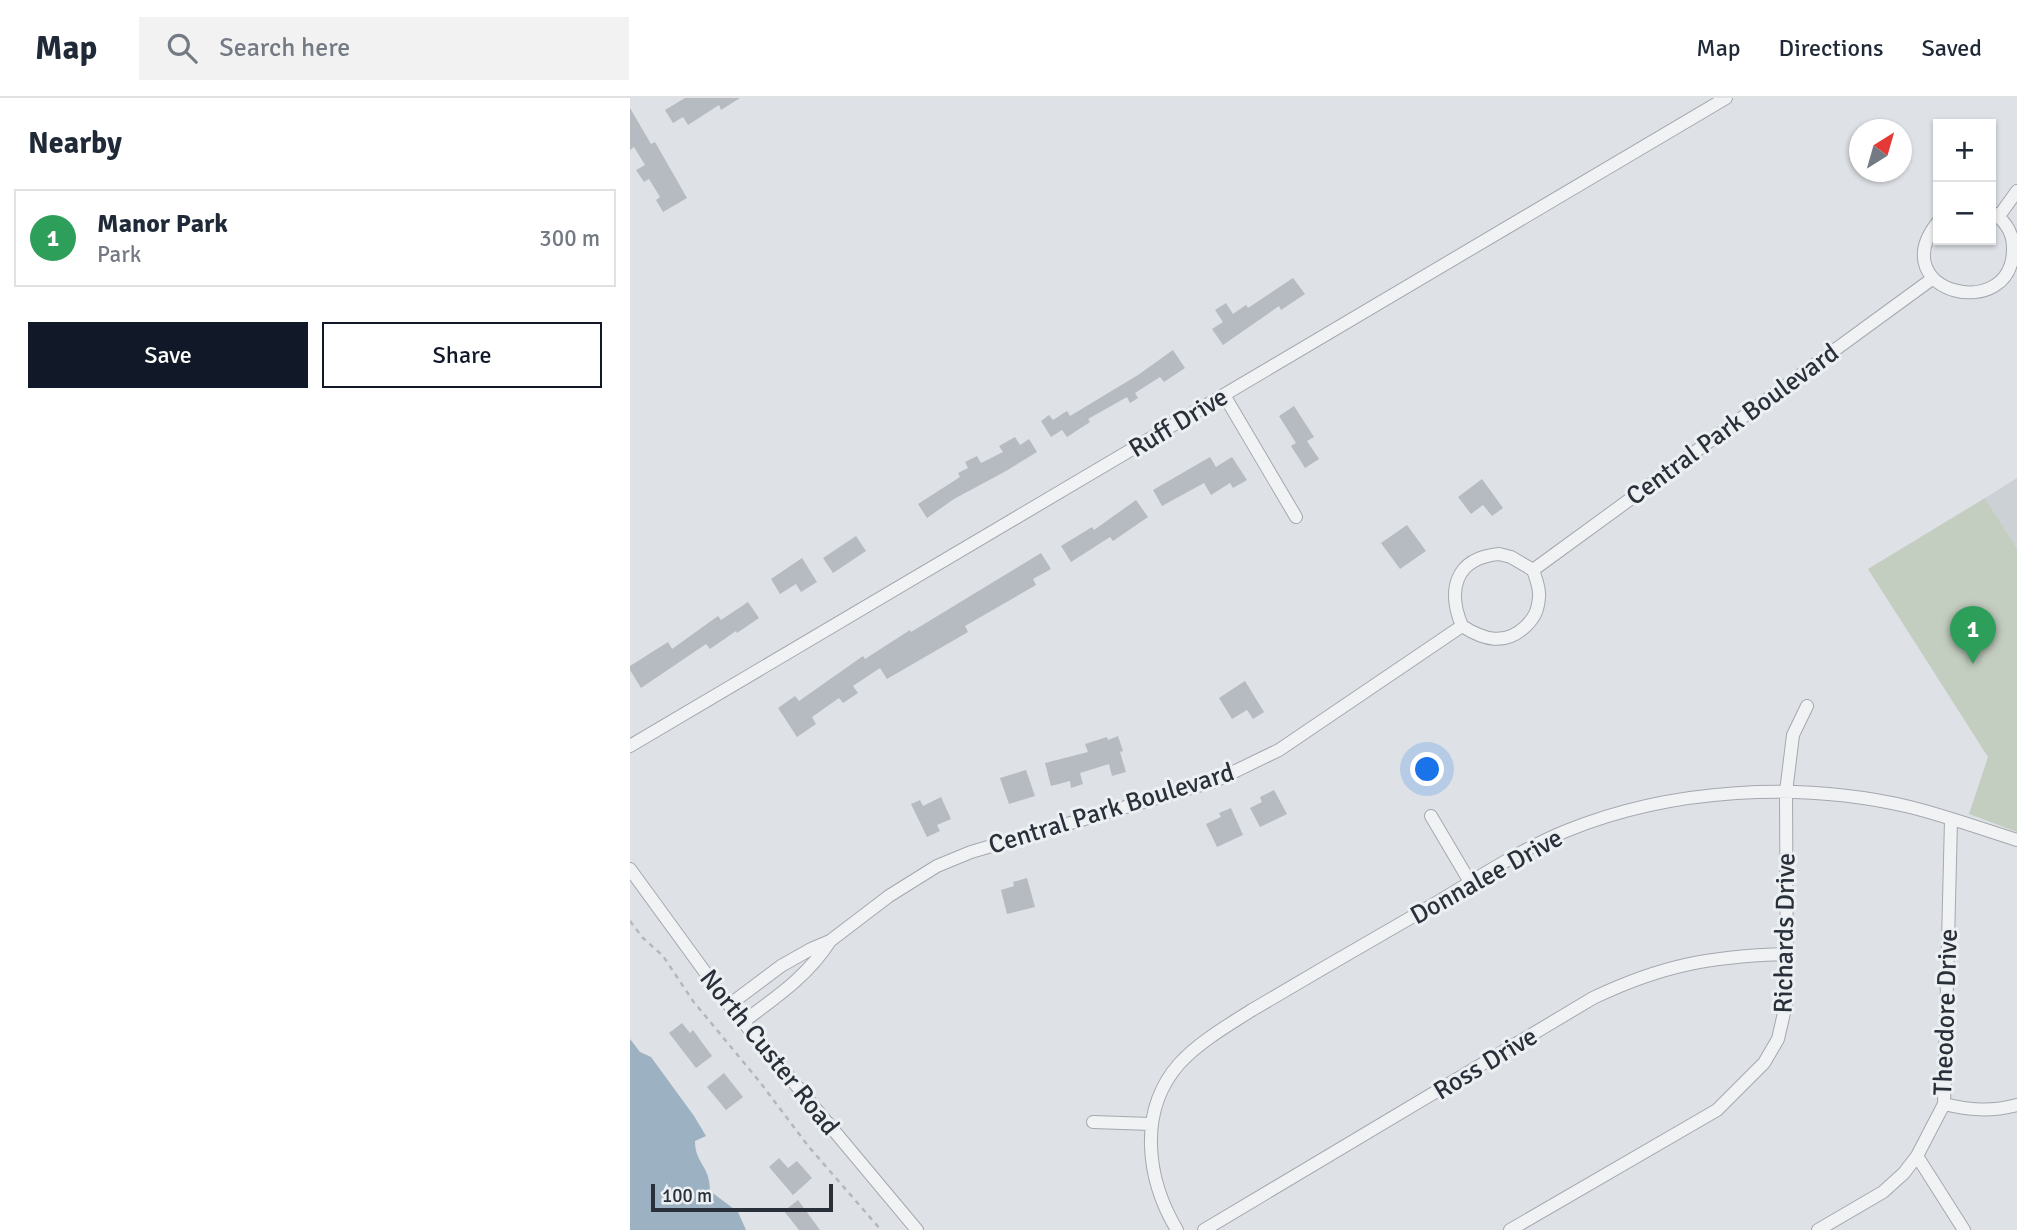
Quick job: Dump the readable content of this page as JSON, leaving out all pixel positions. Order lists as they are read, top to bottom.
{
  "streets": {
    "street": [
      "Ruff Drive",
      "Central Park Boulevard",
      "Donnalee Drive",
      "Richards Drive",
      "Theodore Drive",
      "North Custer Road",
      "Ross Drive"
    ]
  },
  "crossings": [
    ["Central Park Boulevard", "North Custer Road"],
    ["Donnalee Drive", "Richards Drive"],
    ["Donnalee Drive", "Theodore Drive"],
    ["Richards Drive", "Ross Drive"]
  ],
  "scale_bar": "100 m",
  "north": "top right",
  "page": {
    "header": "Map",
    "search": "Search here",
    "nav": ["Map", "Directions", "Saved"],
    "heading": "Nearby",
    "map_buttons": ["+", "−"],
    "list": [
      {
        "mark": "1",
        "name": "Manor Park",
        "note": "Park",
        "value": "300 m"
      }
    ],
    "buttons": ["Save", "Share"],
    "pins": "1",
    "scale": "100 m"
  }
}
